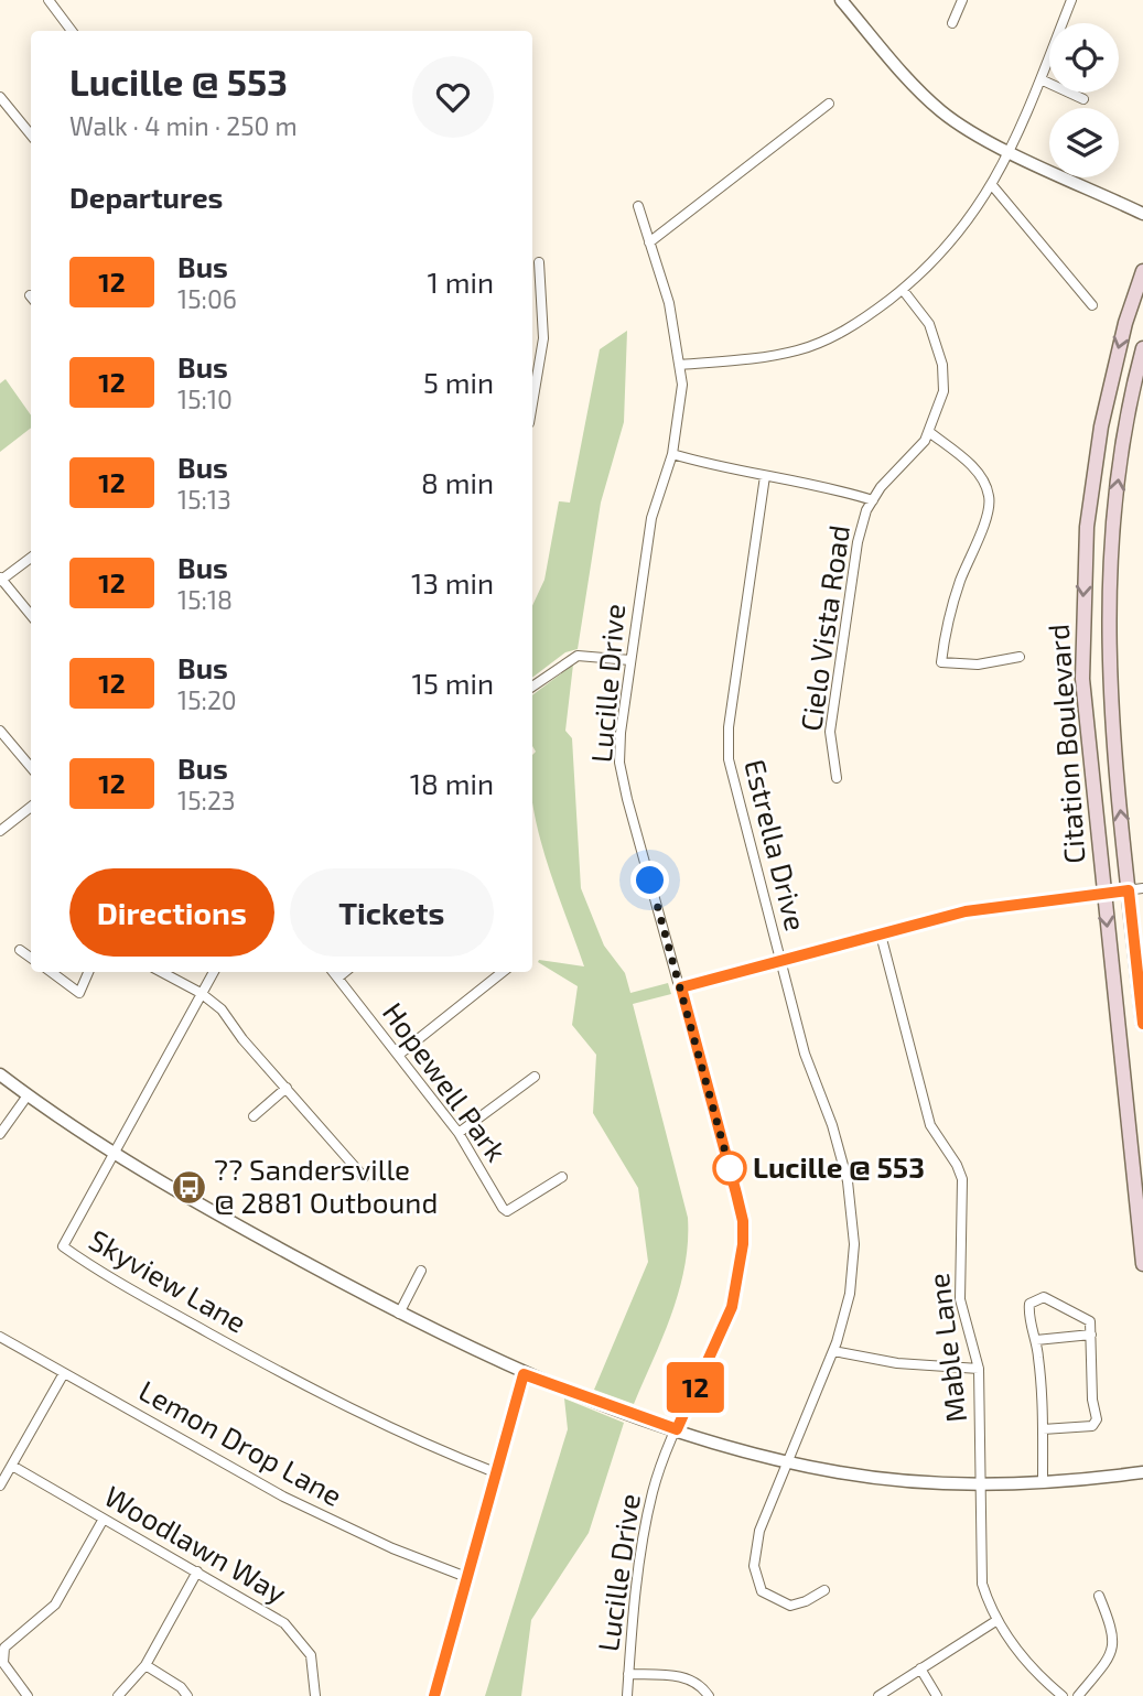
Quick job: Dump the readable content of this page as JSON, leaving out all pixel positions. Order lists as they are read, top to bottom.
{
  "streets": {
    "main road": ["Citation Boulevard"],
    "street": [
      "Cielo Vista Road",
      "Lucille Drive",
      "Estrella Drive",
      "Hopewell Park",
      "Skyview Lane",
      "Mable Lane",
      "Lemon Drop Lane",
      "Woodlawn Way"
    ]
  },
  "places": {
    "other": ["Lucille @ 553"],
    "bus stop": ["?? Sandersville @ 2881 Outbound"]
  },
  "lines": ["bus line 12"],
  "page": {
    "on_map": "12",
    "heading": [
      ["Lucille @ 553", "Walk · 4 min · 250 m"],
      "Departures"
    ],
    "list": [
      {
        "mark": "12",
        "name": "Bus",
        "note": "15:06",
        "value": "1 min"
      },
      {
        "mark": "12",
        "name": "Bus",
        "note": "15:10",
        "value": "5 min"
      },
      {
        "mark": "12",
        "name": "Bus",
        "note": "15:13",
        "value": "8 min"
      },
      {
        "mark": "12",
        "name": "Bus",
        "note": "15:18",
        "value": "13 min"
      },
      {
        "mark": "12",
        "name": "Bus",
        "note": "15:20",
        "value": "15 min"
      },
      {
        "mark": "12",
        "name": "Bus",
        "note": "15:23",
        "value": "18 min"
      }
    ],
    "buttons": ["Directions", "Tickets"]
  }
}
